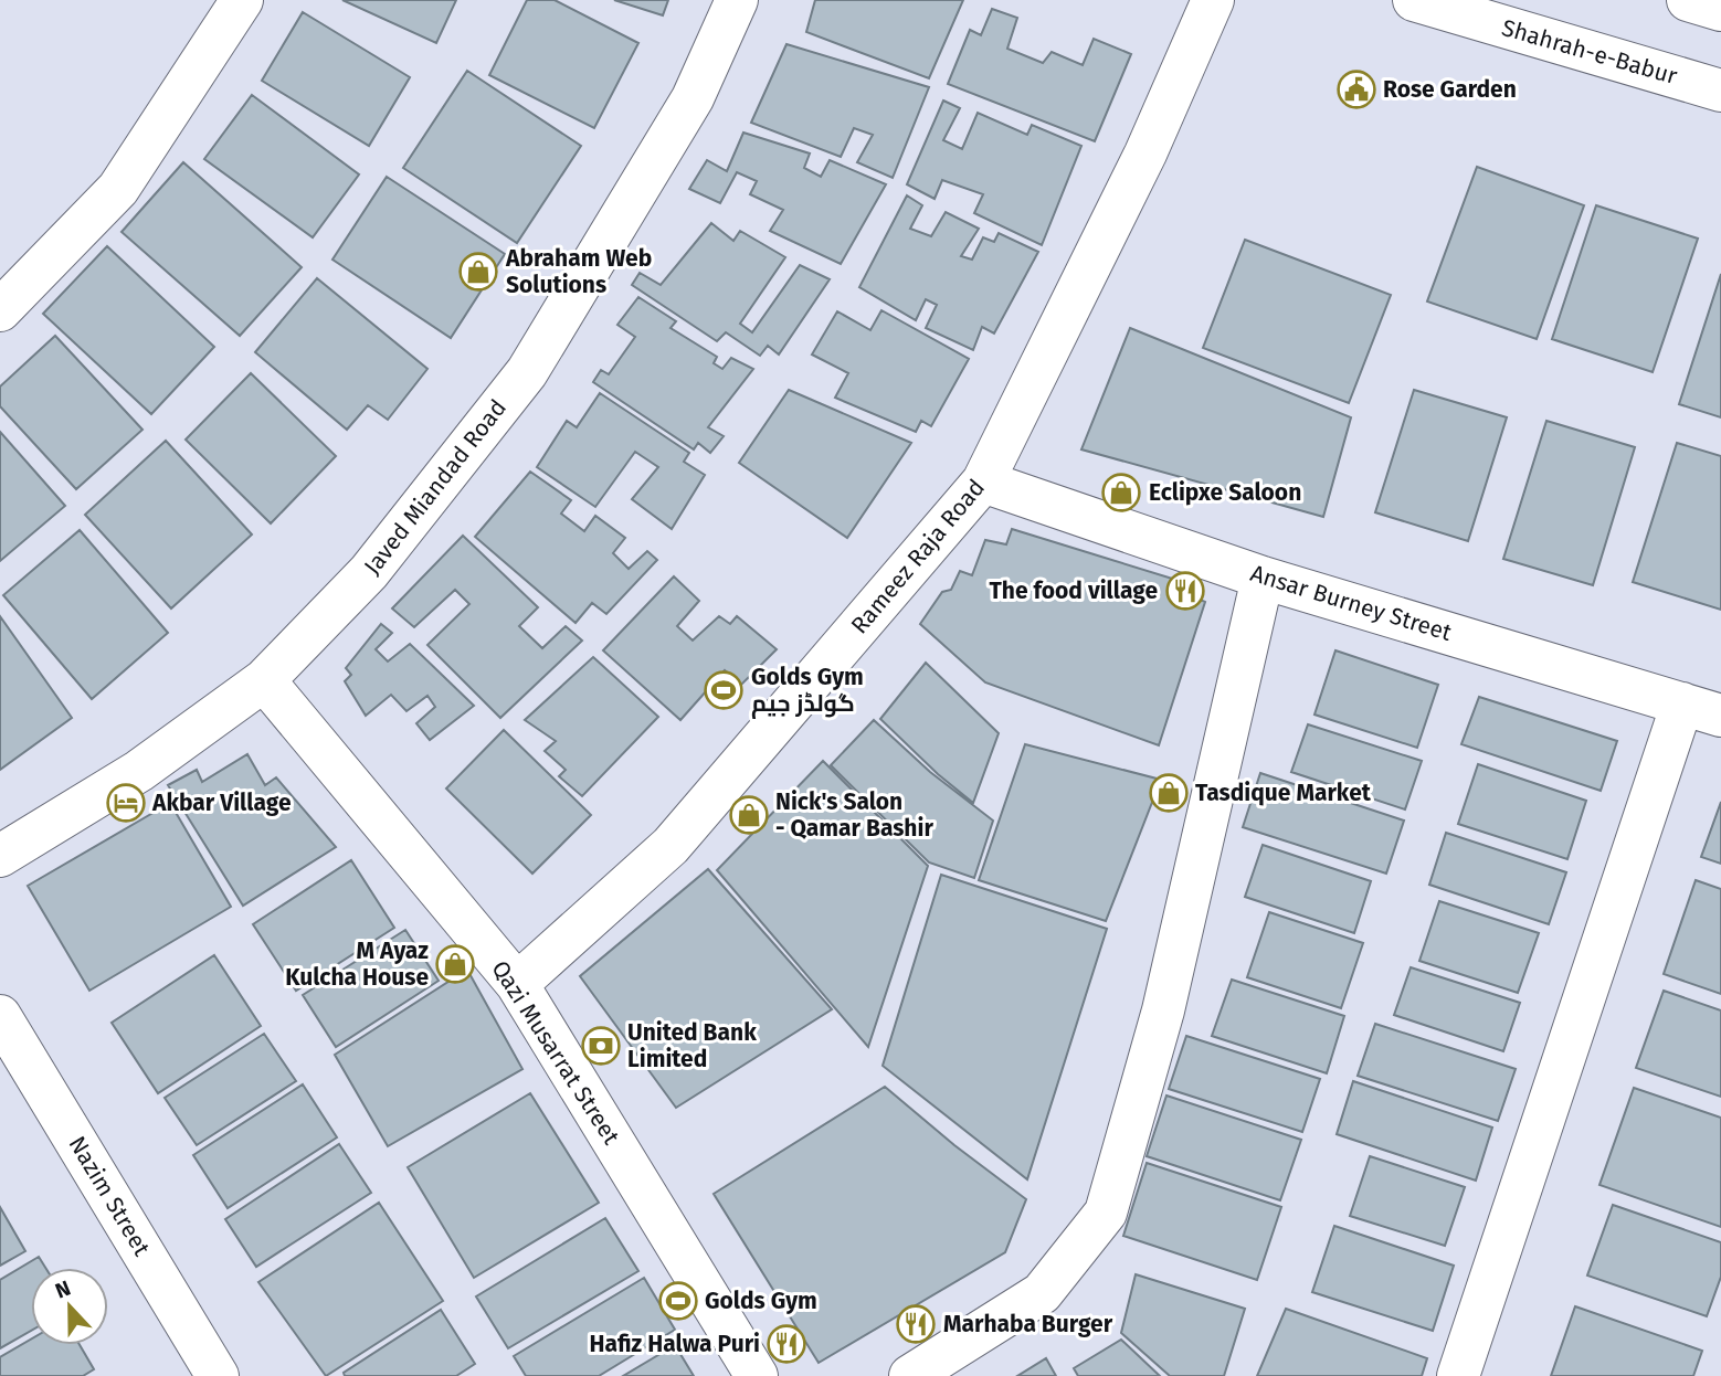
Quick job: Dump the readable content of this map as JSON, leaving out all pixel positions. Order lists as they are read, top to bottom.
{
  "streets": {
    "street": [
      "Shahrah-e-Babur",
      "Javed Miandad Road",
      "Rameez Raja Road",
      "Ansar Burney Street",
      "Qazi Musarrat Street",
      "Nazim Street"
    ]
  },
  "crossings": [
    ["Javed Miandad Road", "Qazi Musarrat Street"],
    ["Rameez Raja Road", "Ansar Burney Street"],
    ["Rameez Raja Road", "Qazi Musarrat Street"]
  ],
  "places": {
    "public building": ["Rose Garden"],
    "shop": [
      "Abraham Web Solutions",
      "Eclipxe Saloon",
      "Tasdique Market",
      "Nick's Salon - Qamar Bashir",
      "M Ayaz Kulcha House"
    ],
    "restaurant": ["The food village", "Marhaba Burger", "Hafiz Halwa Puri"],
    "sports": ["Golds Gym گولڈز جیم", "Golds Gym"],
    "hotel": ["Akbar Village"],
    "bank": ["United Bank Limited"]
  },
  "north": "top"
}
